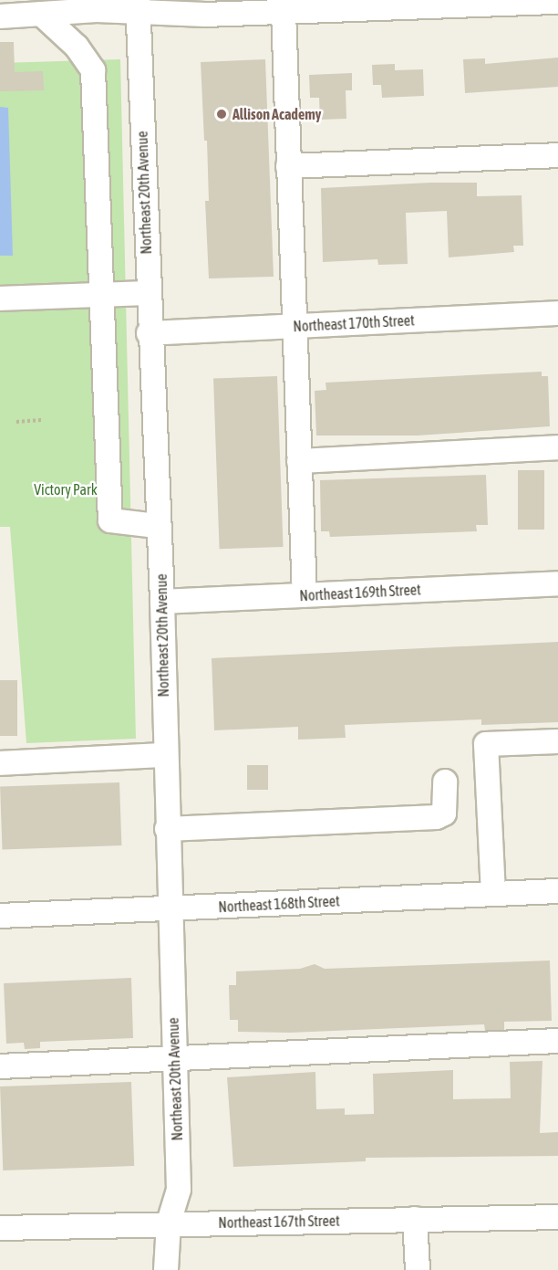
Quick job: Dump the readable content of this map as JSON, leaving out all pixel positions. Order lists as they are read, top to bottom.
{
  "streets": {
    "street": [
      "Northeast 20th Avenue",
      "Northeast 170th Street",
      "Northeast 169th Street",
      "Northeast 168th Street",
      "Northeast 167th Street"
    ]
  },
  "crossings": [
    ["Northeast 20th Avenue", "Northeast 170th Street"],
    ["Northeast 20th Avenue", "Northeast 169th Street"],
    ["Northeast 20th Avenue", "Northeast 168th Street"],
    ["Northeast 20th Avenue", "Northeast 167th Street"]
  ],
  "parks": ["Victory Park"],
  "places": ["Allison Academy"]
}
